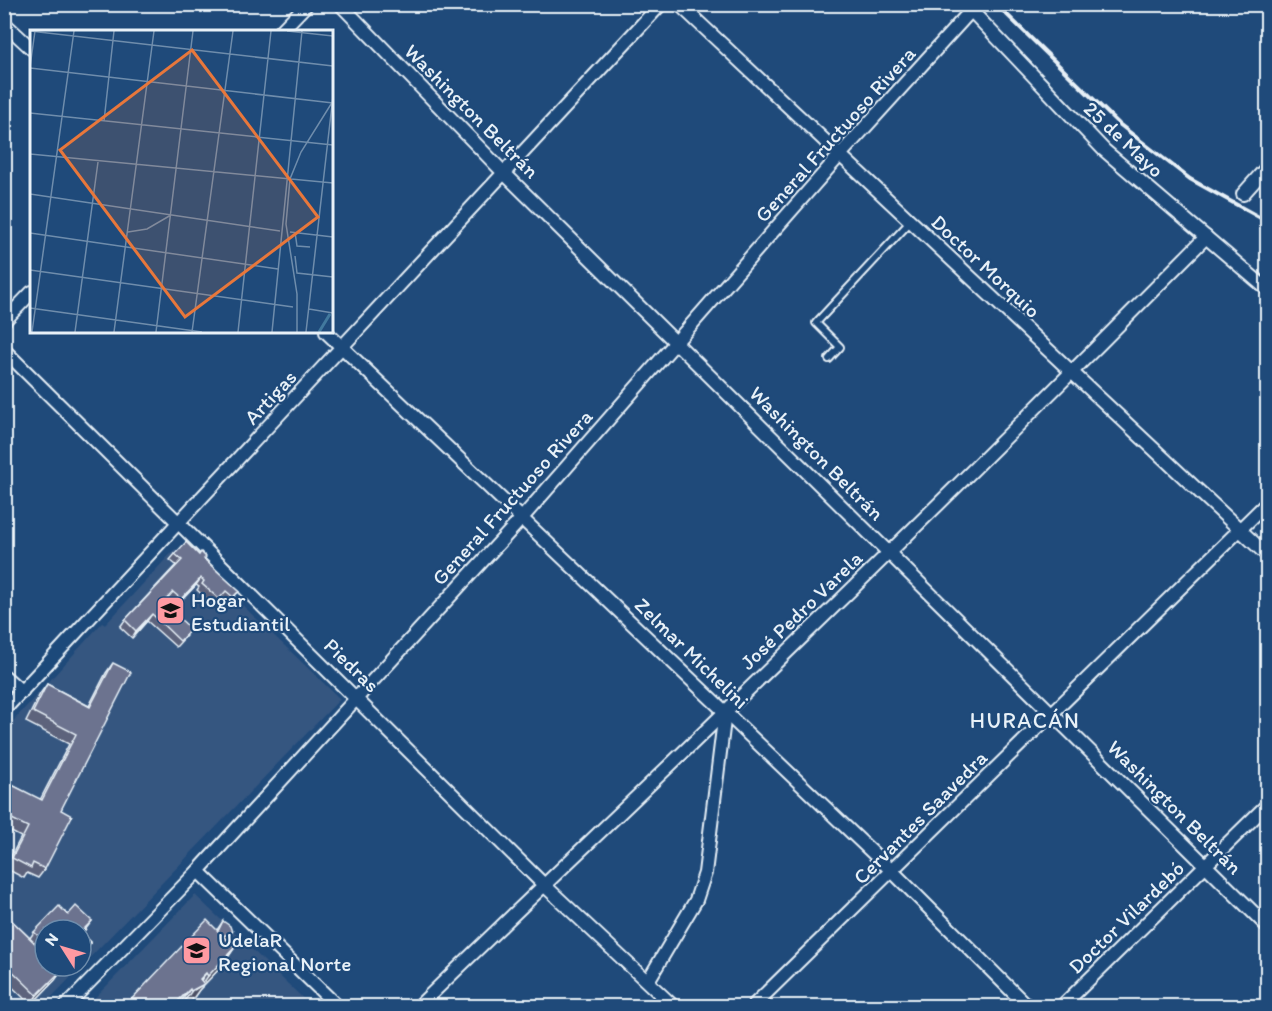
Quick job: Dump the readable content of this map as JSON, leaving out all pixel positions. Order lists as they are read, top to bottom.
{
  "streets": {
    "street": [
      "Washington Beltrán",
      "General Fructuoso Rivera",
      "25 de Mayo",
      "Doctor Morquio",
      "Artigas",
      "José Pedro Varela",
      "Zelmar Michelini",
      "Piedras",
      "Cervantes Saavedra",
      "Doctor Vilardebó"
    ]
  },
  "crossings": [
    ["Washington Beltrán", "General Fructuoso Rivera"],
    ["Washington Beltrán", "Artigas"],
    ["Washington Beltrán", "José Pedro Varela"],
    ["Washington Beltrán", "Cervantes Saavedra"],
    ["Washington Beltrán", "Doctor Vilardebó"],
    ["General Fructuoso Rivera", "25 de Mayo"],
    ["General Fructuoso Rivera", "Doctor Morquio"],
    ["General Fructuoso Rivera", "Zelmar Michelini"],
    ["General Fructuoso Rivera", "Piedras"],
    ["25 de Mayo", "José Pedro Varela"],
    ["Doctor Morquio", "José Pedro Varela"],
    ["Doctor Morquio", "Cervantes Saavedra"],
    ["Artigas", "Zelmar Michelini"],
    ["Artigas", "Piedras"],
    ["José Pedro Varela", "Zelmar Michelini"],
    ["José Pedro Varela", "Piedras"],
    ["Zelmar Michelini", "Cervantes Saavedra"]
  ],
  "districts": ["HURACÁN"],
  "places": {
    "school or university": ["Hogar Estudiantil", "UdelaR Regional Norte"]
  },
  "north": "top left"
}
